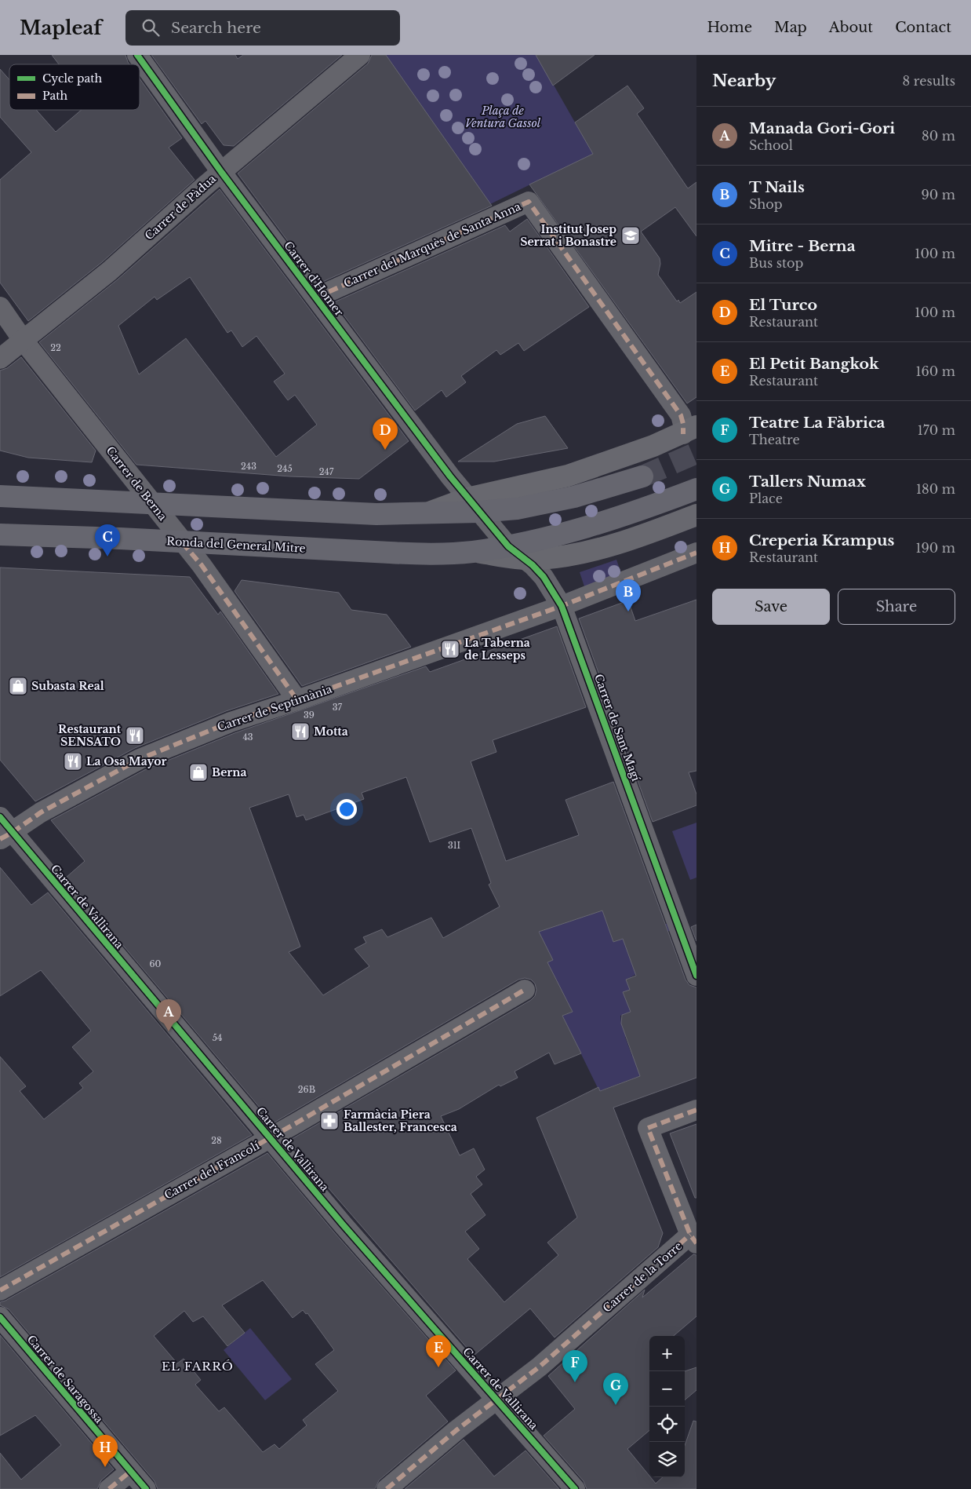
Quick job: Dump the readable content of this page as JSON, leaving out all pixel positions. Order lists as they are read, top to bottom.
{
  "streets": {
    "main road": ["Ronda del General Mitre"],
    "street": [
      "Carrer de Pàdua",
      "Carrer del Marquès de Santa Anna",
      "Carrer d'Homer",
      "Carrer de Berna",
      "Carrer de Septimània",
      "Carrer de Sant Magí",
      "Carrer de Vallirana",
      "Carrer del Francolí",
      "Carrer de la Torre",
      "Carrer de Saragossa"
    ]
  },
  "crossings": [
    ["Carrer de Pàdua", "Carrer d'Homer"],
    ["Carrer de Pàdua", "Carrer de Berna"],
    ["Carrer del Marquès de Santa Anna", "Carrer d'Homer"],
    ["Carrer d'Homer", "Carrer de Sant Magí"],
    ["Carrer de Berna", "Ronda del General Mitre"],
    ["Carrer de Berna", "Carrer de Septimània"],
    ["Ronda del General Mitre", "Carrer de Sant Magí"],
    ["Carrer de Septimània", "Carrer de Sant Magí"],
    ["Carrer de Septimània", "Carrer de Vallirana"],
    ["Carrer de Vallirana", "Carrer del Francolí"],
    ["Carrer de Vallirana", "Carrer de la Torre"]
  ],
  "districts": ["EL FARRÓ"],
  "parks": ["Plaça de Ventura Gassol"],
  "places": {
    "school or university": ["Institut Josep Serrat i Bonastre"],
    "restaurant": [
      "La Taberna de Lesseps",
      "Motta",
      "Restaurant SENSATO",
      "La Osa Mayor"
    ],
    "shop": ["Subasta Real", "Berna"],
    "pharmacy": ["Farmàcia Piera Ballester, Francesca"]
  },
  "house_numbers": [
    "22",
    "243",
    "245",
    "247",
    "37",
    "39",
    "43",
    "31I",
    "60",
    "54",
    "26B",
    "28"
  ],
  "legend": ["Cycle path", "Path"],
  "page": {
    "header": "Mapleaf",
    "search": "Search here",
    "nav": [
      "Home",
      "Map",
      "About",
      "Contact"
    ],
    "heading": ["Nearby", "8 results"],
    "list": [
      {
        "mark": "A",
        "name": "Manada Gori-Gori",
        "note": "School",
        "value": "80 m"
      },
      {
        "mark": "B",
        "name": "T Nails",
        "note": "Shop",
        "value": "90 m"
      },
      {
        "mark": "C",
        "name": "Mitre - Berna",
        "note": "Bus stop",
        "value": "100 m"
      },
      {
        "mark": "D",
        "name": "El Turco",
        "note": "Restaurant",
        "value": "100 m"
      },
      {
        "mark": "E",
        "name": "El Petit Bangkok",
        "note": "Restaurant",
        "value": "160 m"
      },
      {
        "mark": "F",
        "name": "Teatre La Fàbrica",
        "note": "Theatre",
        "value": "170 m"
      },
      {
        "mark": "G",
        "name": "Tallers Numax",
        "note": "Place",
        "value": "180 m"
      },
      {
        "mark": "H",
        "name": "Creperia Krampus",
        "note": "Restaurant",
        "value": "190 m"
      }
    ],
    "pins": [
      "D",
      "C",
      "B",
      "A",
      "E",
      "F",
      "G",
      "H"
    ],
    "buttons": ["Save", "Share"],
    "map_buttons": ["+", "−"]
  }
}
